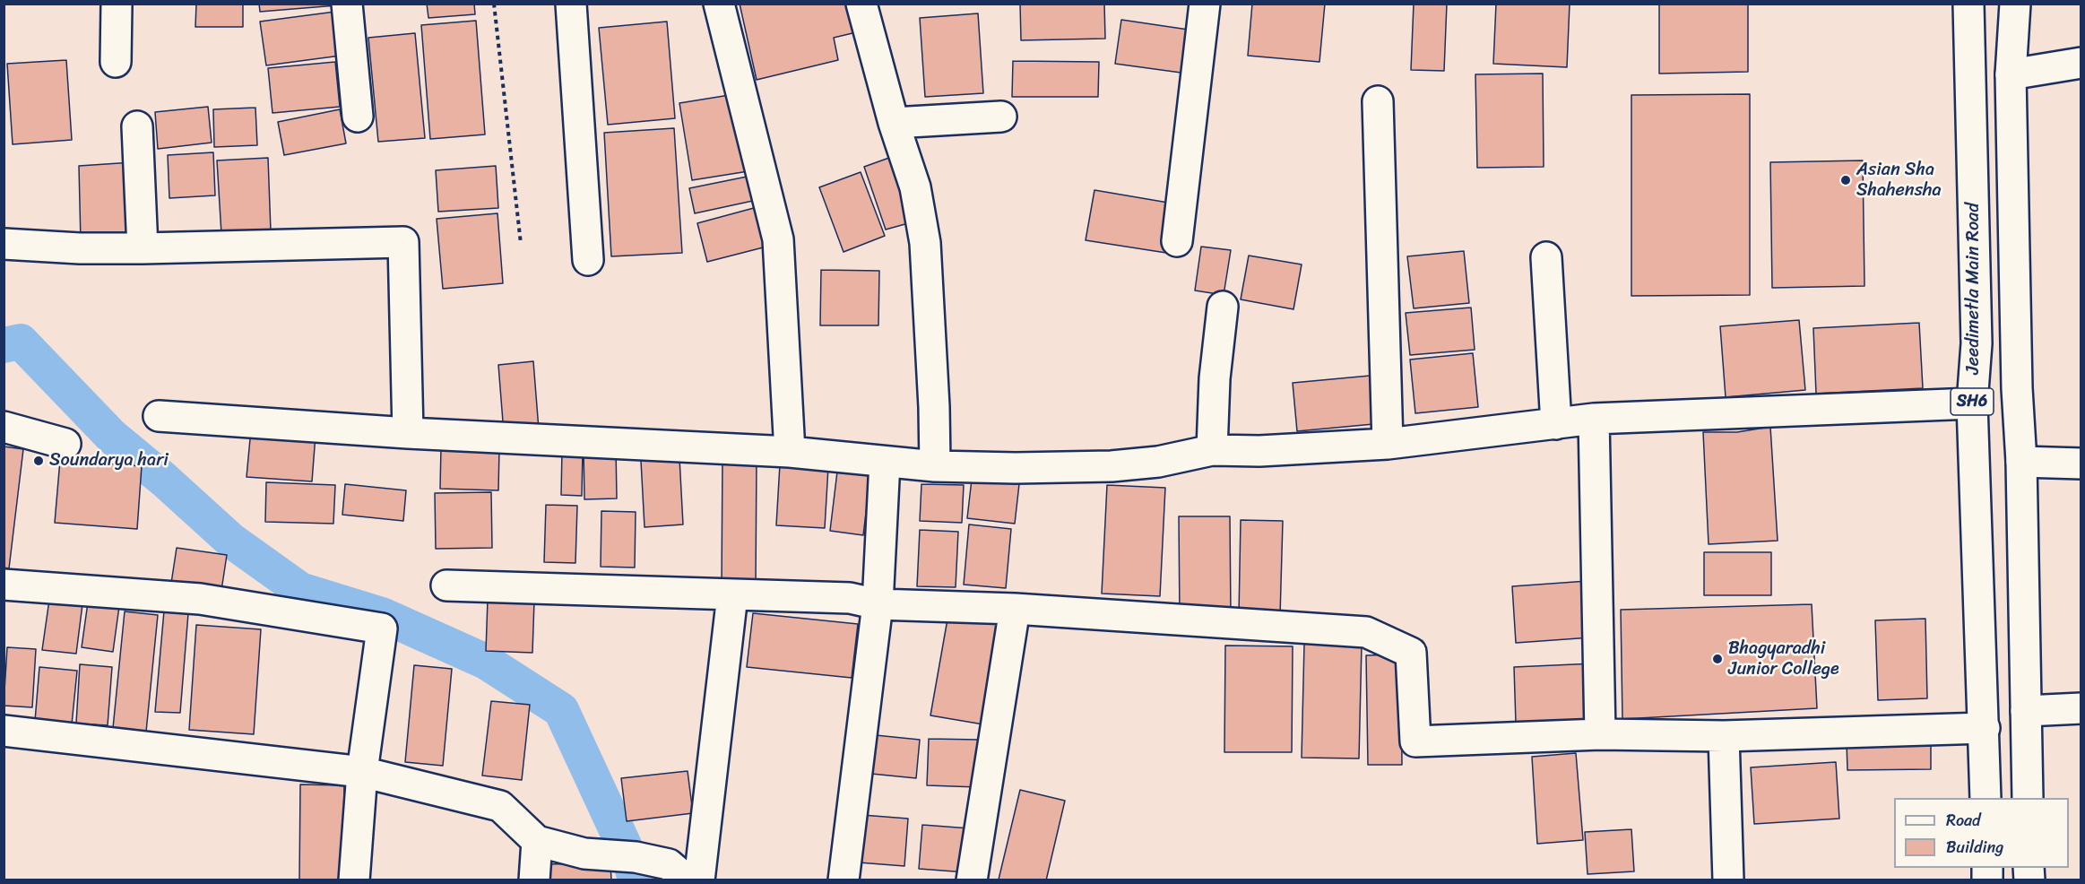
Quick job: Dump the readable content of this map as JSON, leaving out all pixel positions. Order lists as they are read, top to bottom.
{
  "streets": {
    "street": ["Jeedimetla Main Road", "SH6"]
  },
  "places": ["Asian Sha Shahensha", "Soundarya hari", "Bhagyaradhi Junior College"],
  "legend": ["Road", "Building"]
}
